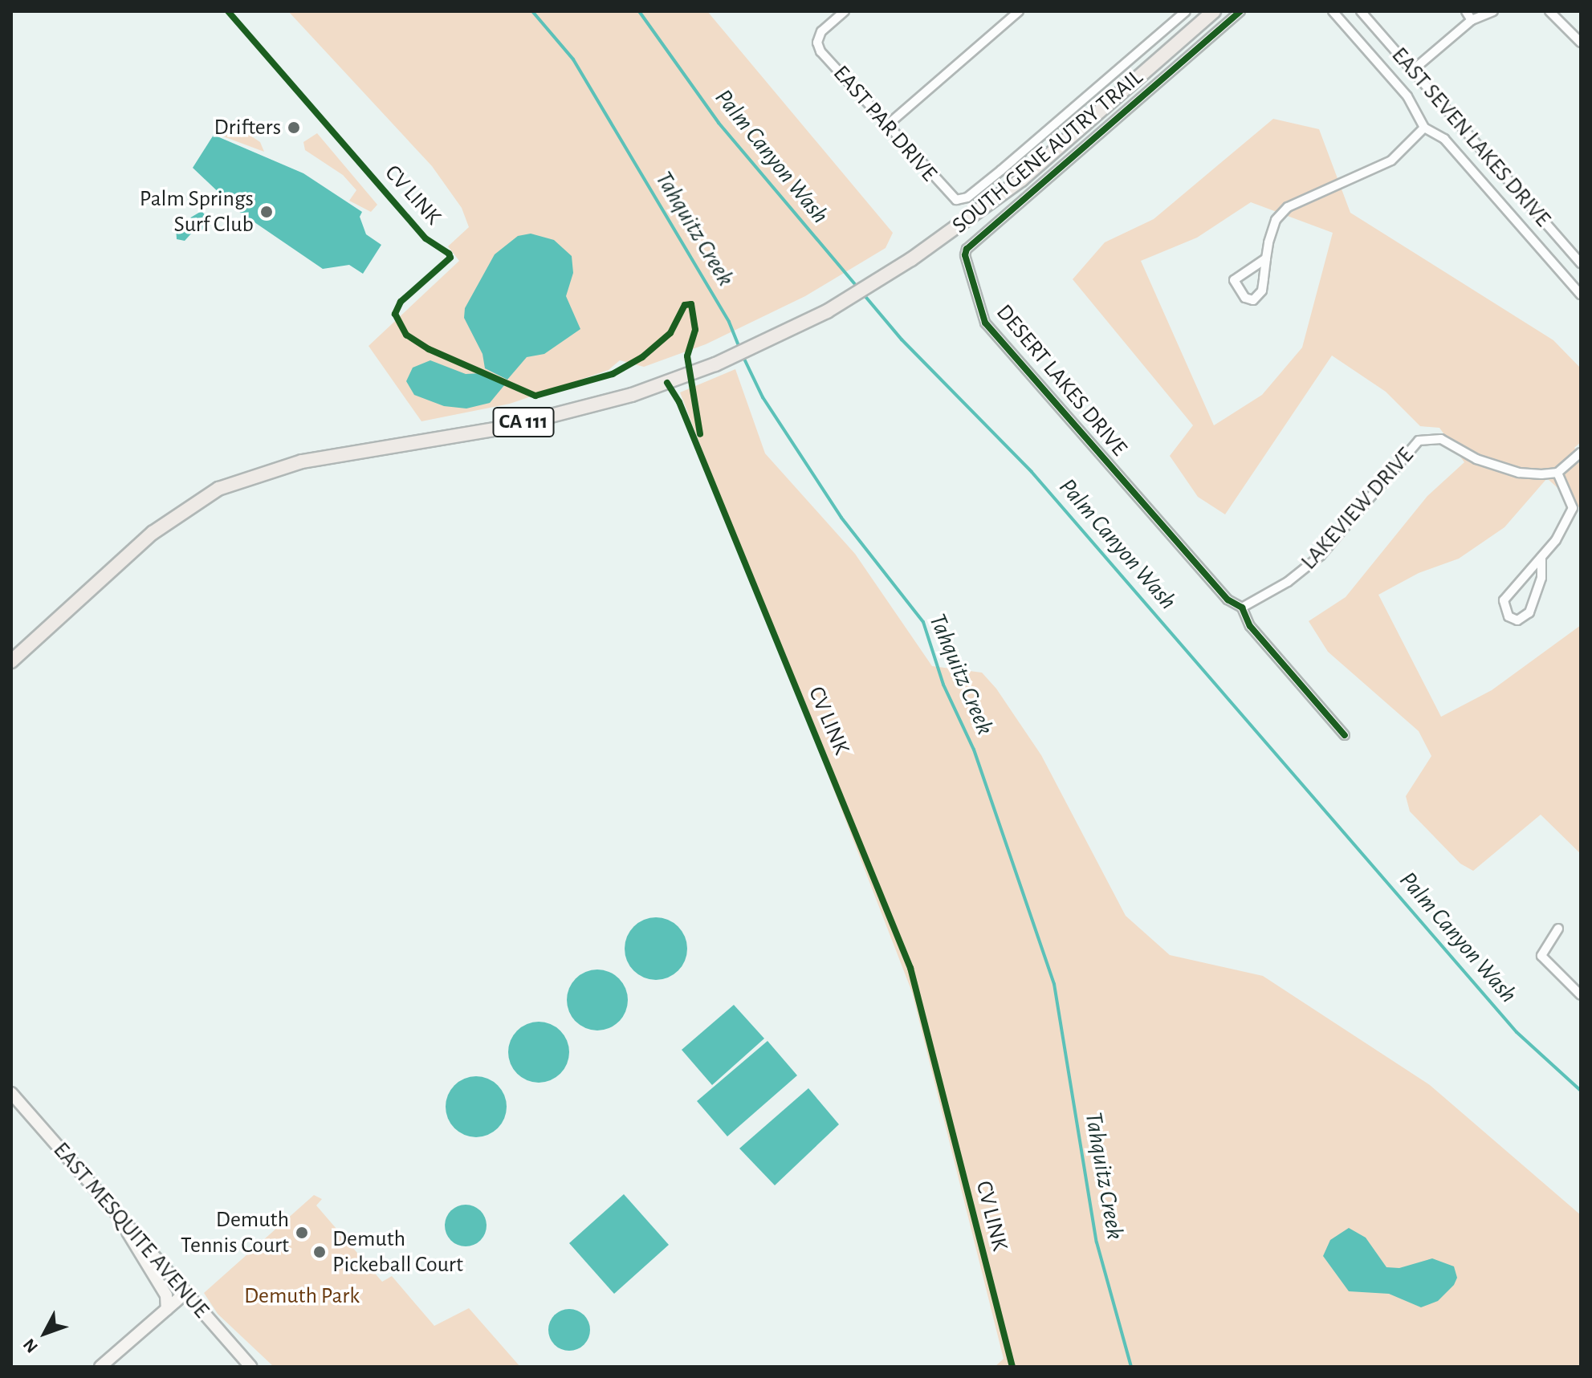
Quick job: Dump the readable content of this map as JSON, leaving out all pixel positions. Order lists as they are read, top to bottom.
{
  "streets": {
    "main road": ["SOUTH GENE AUTRY TRAIL", "CA 111"],
    "street": [
      "EAST PAR DRIVE",
      "EAST SEVEN LAKES DRIVE",
      "DESERT LAKES DRIVE",
      "LAKEVIEW DRIVE",
      "EAST MESQUITE AVENUE"
    ],
    "cycle path": ["CV LINK"]
  },
  "crossings": [
    ["EAST PAR DRIVE", "SOUTH GENE AUTRY TRAIL"],
    ["DESERT LAKES DRIVE", "LAKEVIEW DRIVE"]
  ],
  "water": ["Palm Canyon Wash", "Tahquitz Creek"],
  "parks": ["Demuth Park"],
  "places": [
    "Drifters",
    "Palm Springs Surf Club",
    "Demuth Tennis Court",
    "Demuth Pickeball Court"
  ],
  "north": "bottom left"
}
